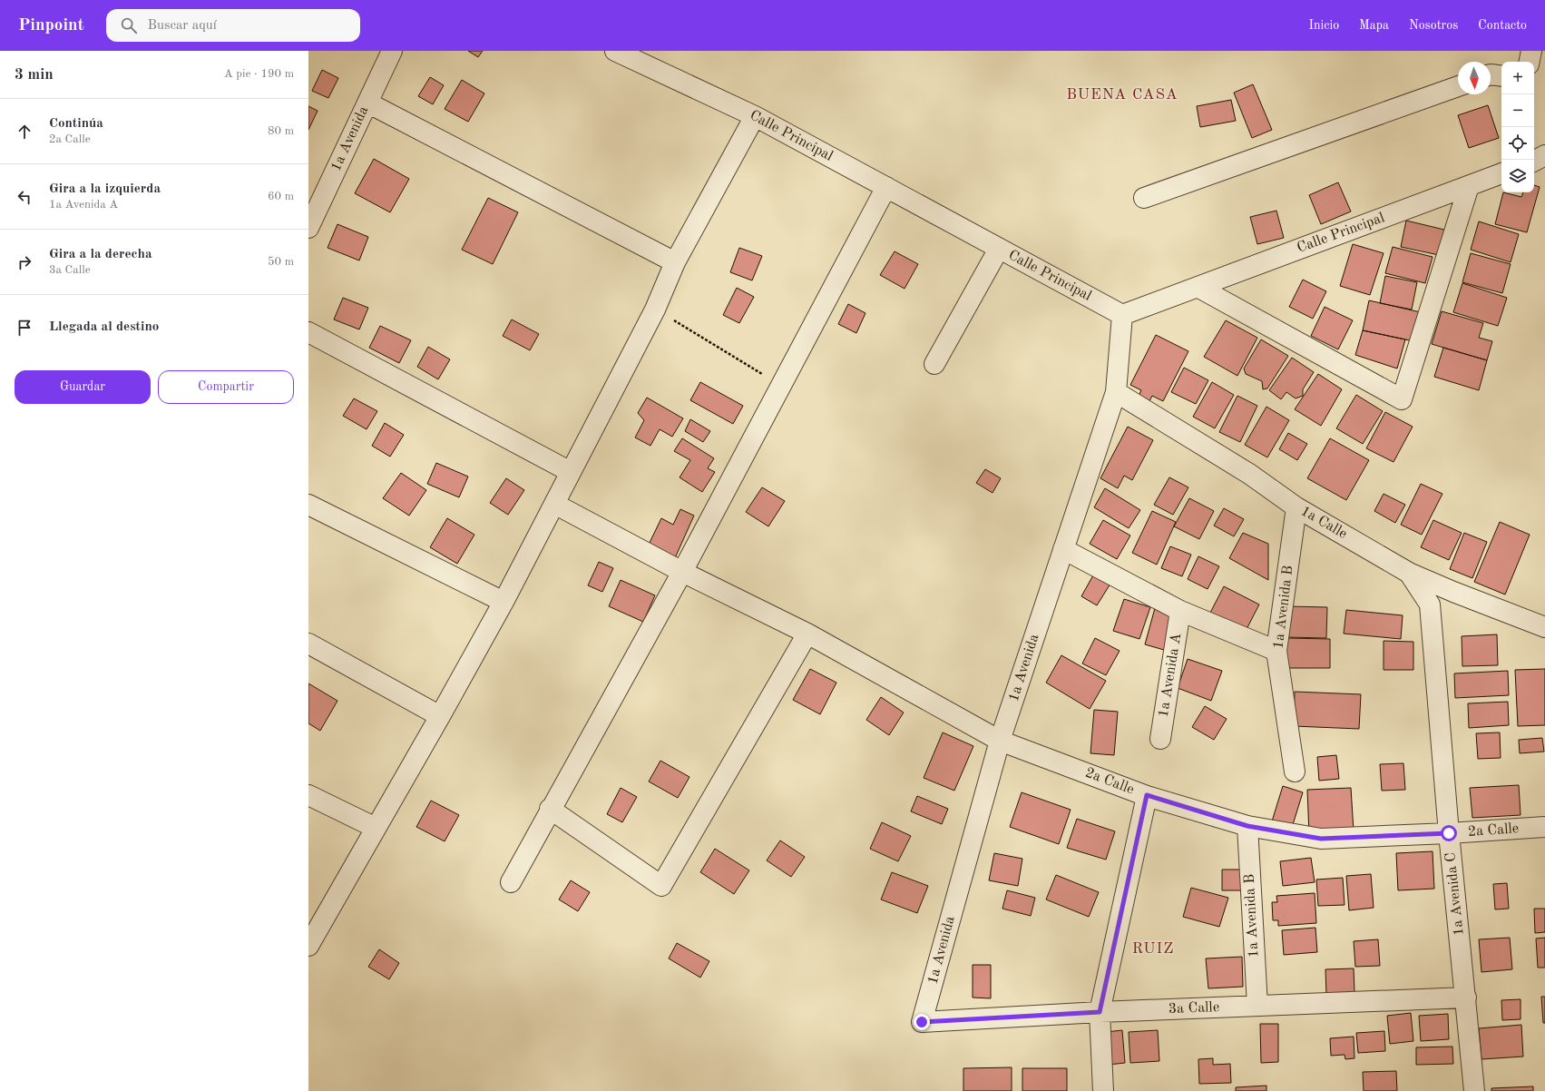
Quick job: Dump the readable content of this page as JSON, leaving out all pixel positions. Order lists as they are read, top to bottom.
{
  "streets": {
    "street": [
      "Calle Principal",
      "1a Avenida",
      "1a Calle",
      "1a Avenida B",
      "1a Avenida A",
      "2a Calle",
      "1a Avenida C",
      "3a Calle"
    ]
  },
  "crossings": [
    ["Calle Principal", "1a Avenida"],
    ["1a Avenida", "1a Calle"],
    ["1a Avenida", "2a Calle"],
    ["1a Avenida", "3a Calle"],
    ["1a Calle", "1a Avenida B"],
    ["1a Calle", "1a Avenida C"],
    ["1a Avenida B", "2a Calle"],
    ["1a Avenida B", "3a Calle"],
    ["2a Calle", "1a Avenida C"],
    ["1a Avenida C", "3a Calle"]
  ],
  "districts": ["BUENA CASA", "RUIZ"],
  "north": "bottom",
  "page": {
    "header": "Pinpoint",
    "search": "Buscar aquí",
    "nav": [
      "Inicio",
      "Mapa",
      "Nosotros",
      "Contacto"
    ],
    "heading": ["3 min", "A pie · 190 m"],
    "map_buttons": ["+", "−"],
    "list": [
      ["Continúa", "2a Calle", "80 m"],
      ["Gira a la izquierda", "1a Avenida A", "60 m"],
      ["Gira a la derecha", "3a Calle", "50 m"],
      "Llegada al destino"
    ],
    "buttons": ["Guardar", "Compartir"]
  }
}
